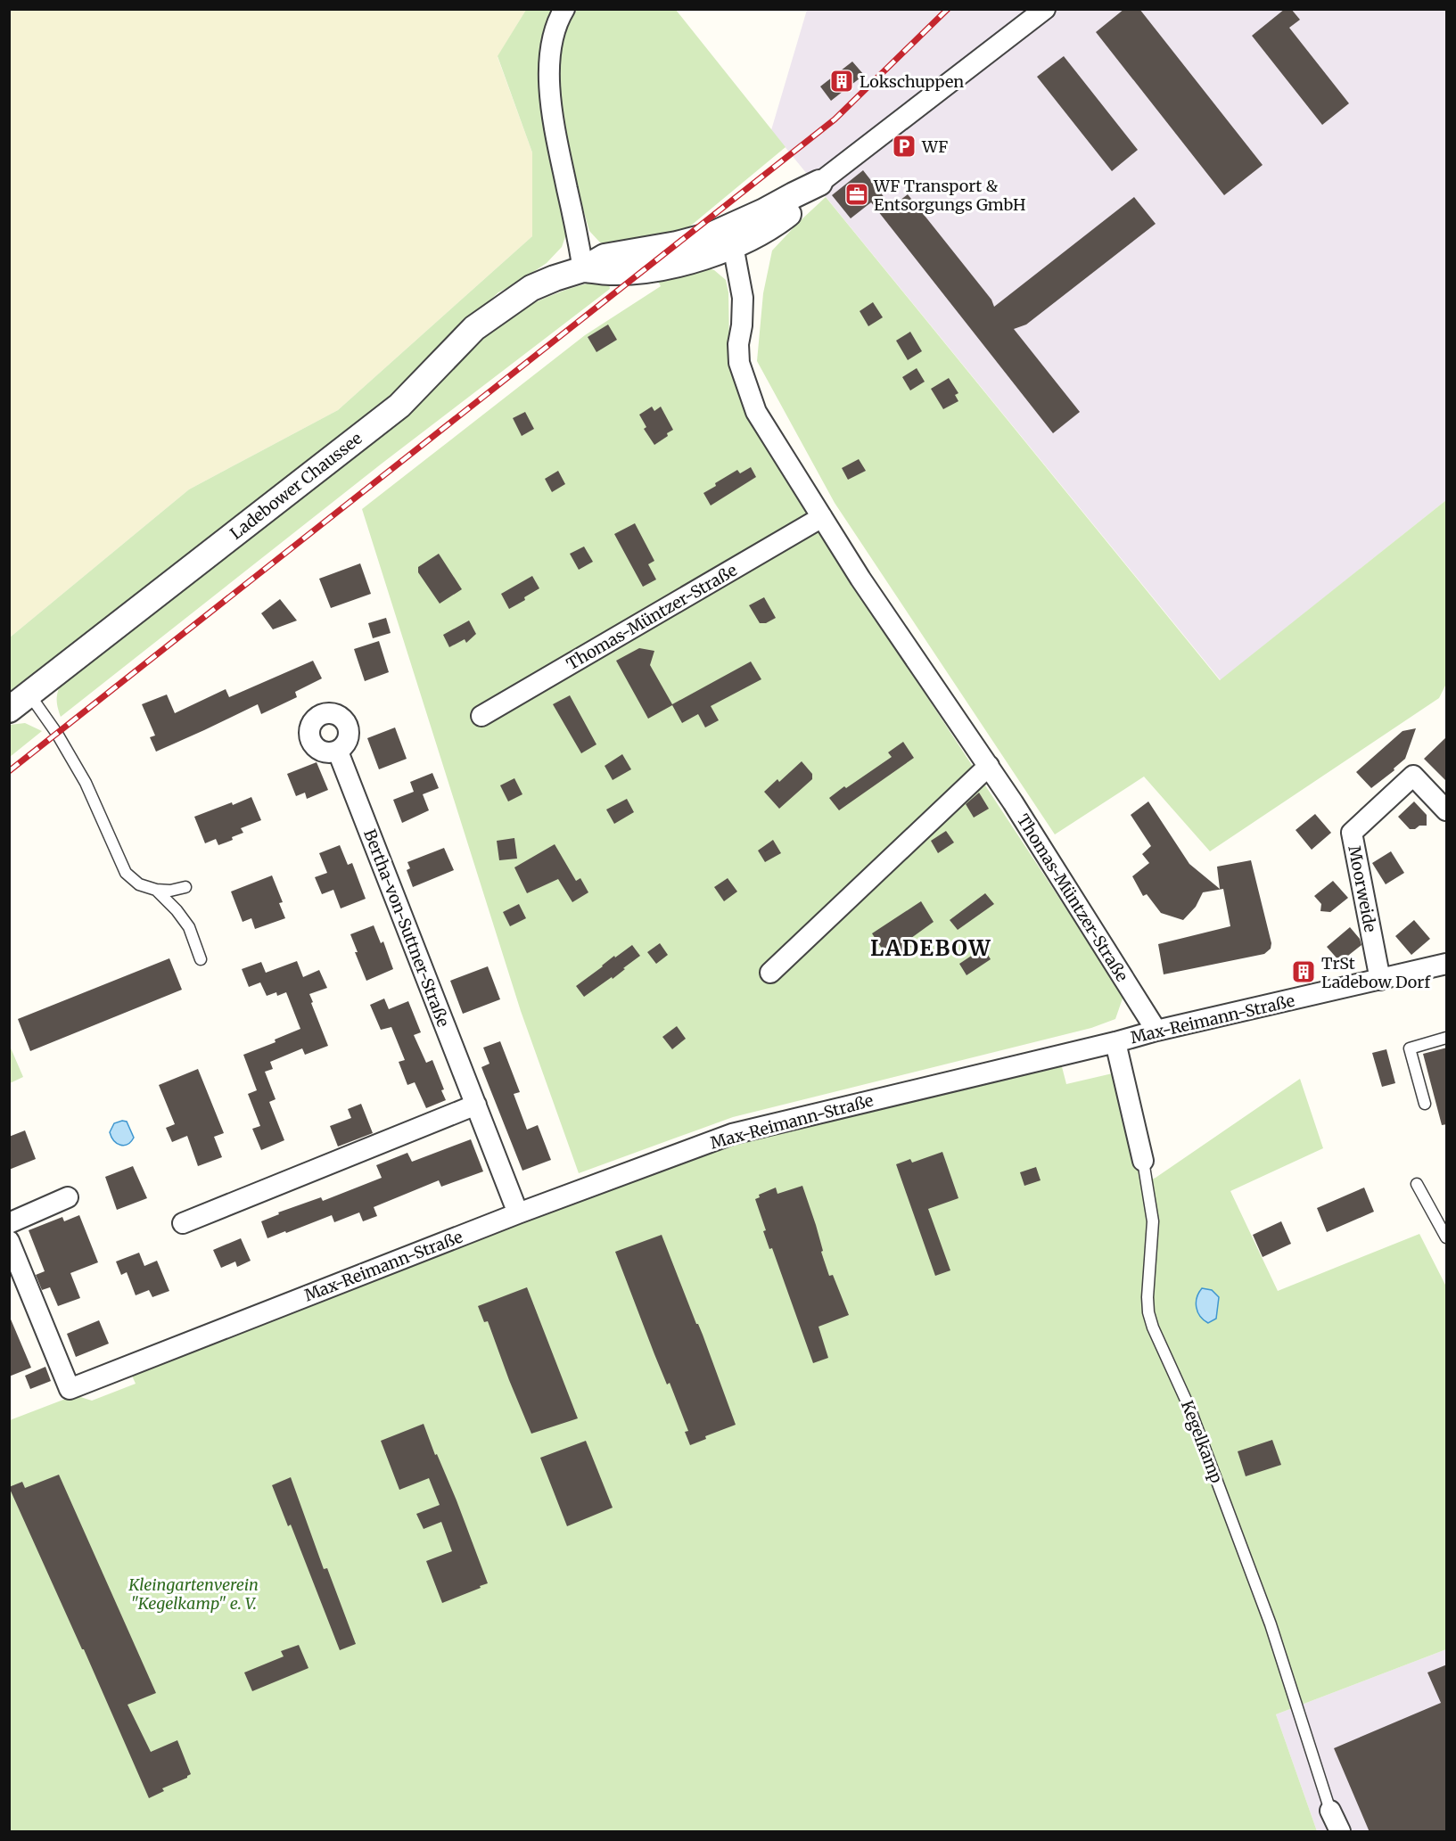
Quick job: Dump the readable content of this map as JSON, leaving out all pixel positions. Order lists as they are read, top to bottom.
{
  "streets": {
    "street": [
      "Ladebower Chaussee",
      "Thomas-Müntzer-Straße",
      "Moorweide",
      "Bertha-von-Suttner-Straße",
      "Max-Reimann-Straße",
      "Kegelkamp"
    ]
  },
  "crossings": [
    ["Ladebower Chaussee", "Thomas-Müntzer-Straße"],
    ["Thomas-Müntzer-Straße", "Max-Reimann-Straße"],
    ["Moorweide", "Max-Reimann-Straße"],
    ["Bertha-von-Suttner-Straße", "Max-Reimann-Straße"],
    ["Max-Reimann-Straße", "Kegelkamp"]
  ],
  "districts": ["LADEBOW"],
  "parks": ["Kleingartenverein \"Kegelkamp\" e. V."],
  "places": {
    "building": ["Lokschuppen", "TrSt Ladebow Dorf"],
    "parking": ["WF"],
    "office": ["WF Transport & Entsorgungs GmbH"]
  }
}
